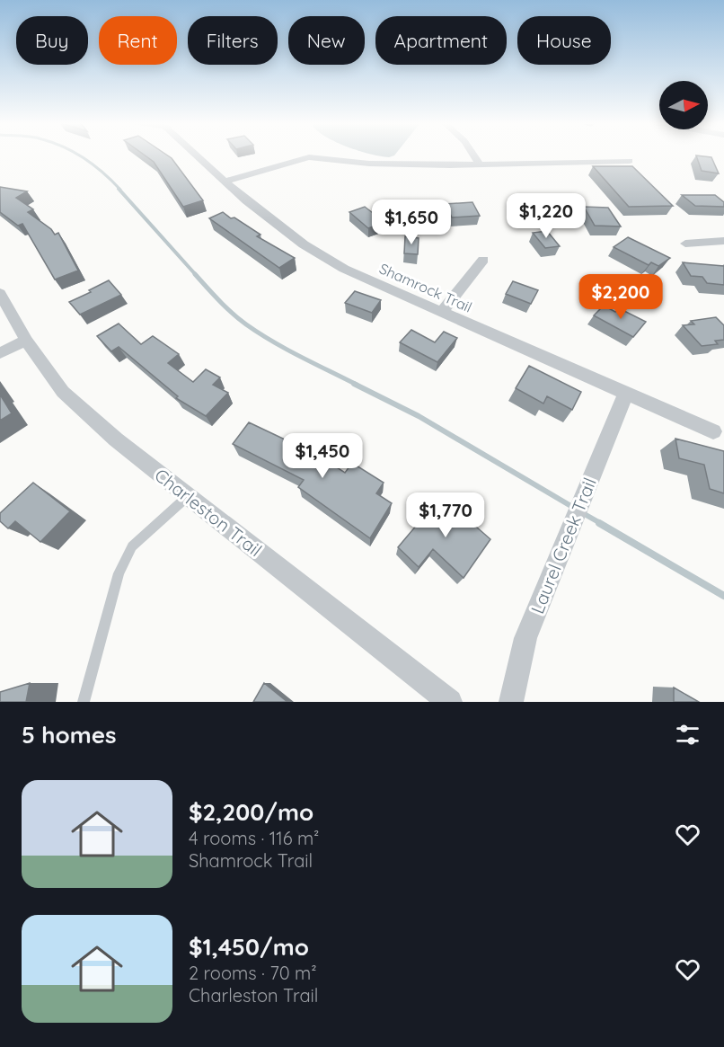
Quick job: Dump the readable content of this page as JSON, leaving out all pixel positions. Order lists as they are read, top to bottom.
{
  "streets": {
    "street": ["Shamrock Trail", "Charleston Trail", "Laurel Creek Trail"]
  },
  "crossings": [
    ["Shamrock Trail", "Laurel Creek Trail"]
  ],
  "north": "right",
  "page": {
    "chip": [
      "Buy",
      "Rent",
      "Filters",
      "New",
      "Apartment",
      "House"
    ],
    "price": [
      "$1,220",
      "$1,650",
      "$2,200",
      "$1,450",
      "$1,770"
    ],
    "heading": "5 homes",
    "list": [
      {
        "name": "$2,200/mo",
        "note": "4 rooms · 116 m² · Shamrock Trail"
      },
      {
        "name": "$1,450/mo",
        "note": "2 rooms · 70 m² · Charleston Trail"
      }
    ]
  }
}
